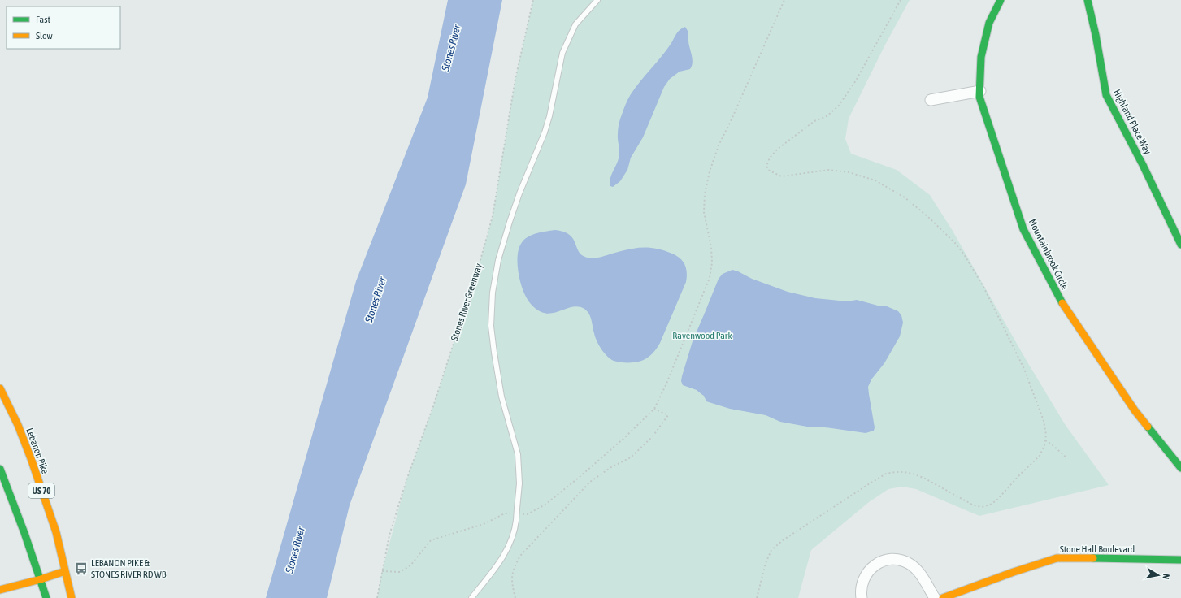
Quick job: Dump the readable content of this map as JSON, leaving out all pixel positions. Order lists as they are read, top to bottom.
{
  "streets": {
    "street": [
      "Highland Place Way",
      "Mountainbrook Circle",
      "Lebanon Pike",
      "US 70",
      "Stone Hall Boulevard"
    ],
    "path": ["Stones River Greenway"]
  },
  "water": ["Stones River"],
  "parks": ["Ravenwood Park"],
  "places": {
    "bus stop": ["LEBANON PIKE & STONES RIVER RD WB"]
  },
  "legend": ["Fast", "Slow"],
  "north": "right"
}
